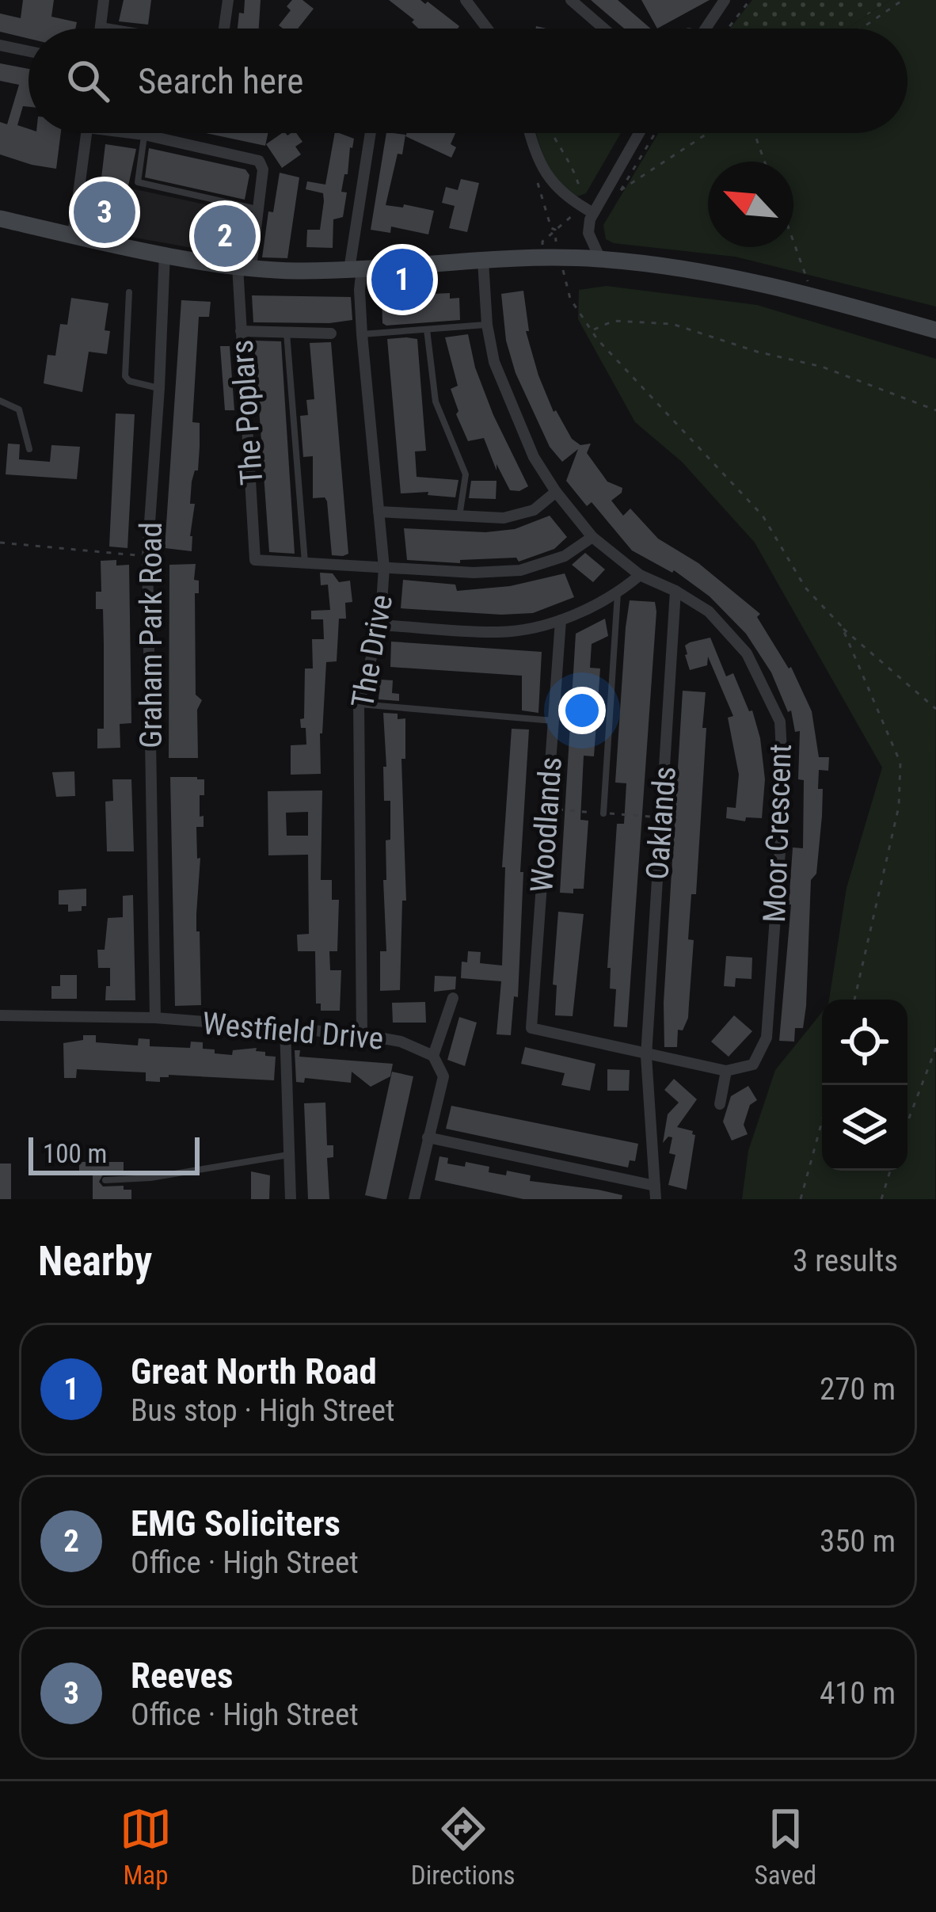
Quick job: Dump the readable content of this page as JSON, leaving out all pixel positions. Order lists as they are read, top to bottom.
{
  "streets": {
    "street": [
      "The Poplars",
      "Graham Park Road",
      "The Drive",
      "Oaklands",
      "Woodlands",
      "Moor Crescent",
      "Westfield Drive"
    ]
  },
  "crossings": [
    ["Graham Park Road", "Westfield Drive"],
    ["The Drive", "Westfield Drive"],
    ["Oaklands", "Woodlands"],
    ["Oaklands", "Moor Crescent"]
  ],
  "scale_bar": "100 m",
  "north": "top left",
  "page": {
    "search": "Search here",
    "pins": ["3", "2", "1"],
    "scale": "100 m",
    "heading": ["Nearby", "3 results"],
    "list": [
      {
        "mark": "1",
        "name": "Great North Road",
        "note": "Bus stop · High Street",
        "value": "270 m"
      },
      {
        "mark": "2",
        "name": "EMG Soliciters",
        "note": "Office · High Street",
        "value": "350 m"
      },
      {
        "mark": "3",
        "name": "Reeves",
        "note": "Office · High Street",
        "value": "410 m"
      }
    ],
    "nav": ["Map", "Directions", "Saved"]
  }
}
